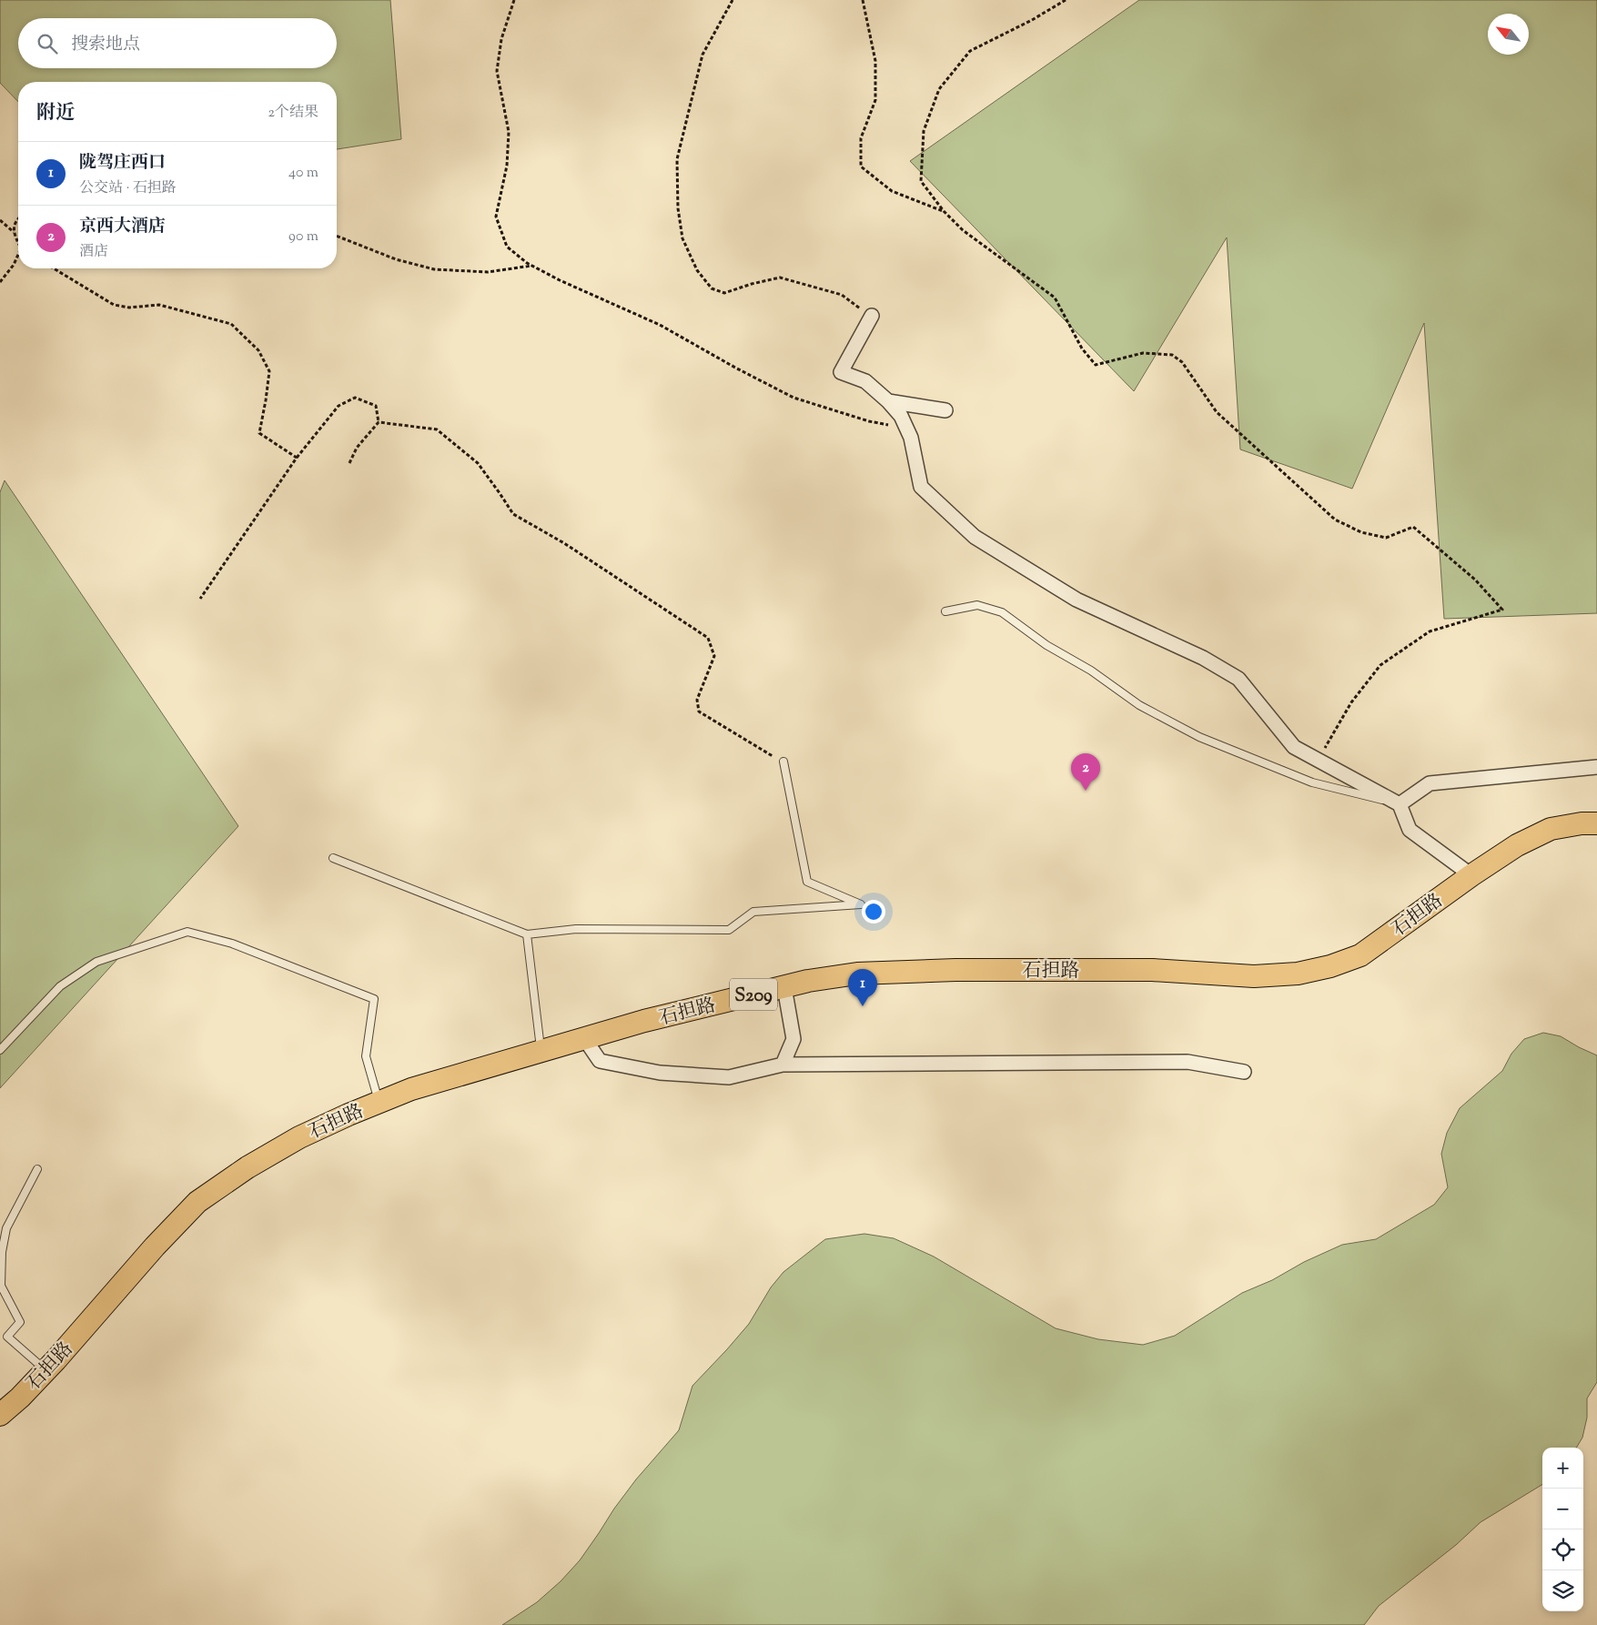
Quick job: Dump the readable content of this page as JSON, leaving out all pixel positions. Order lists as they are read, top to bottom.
{
  "streets": {
    "main road": ["石担路", "S209"]
  },
  "north": "top left",
  "page": {
    "search": "搜索地点",
    "heading": ["附近", "2个结果"],
    "list": [
      {
        "mark": "1",
        "name": "陇驾庄西口",
        "note": "公交站 · 石担路",
        "value": "40 m"
      },
      {
        "mark": "2",
        "name": "京西大酒店",
        "note": "酒店",
        "value": "90 m"
      }
    ],
    "pins": ["2", "1"],
    "map_buttons": ["+", "−"]
  }
}
